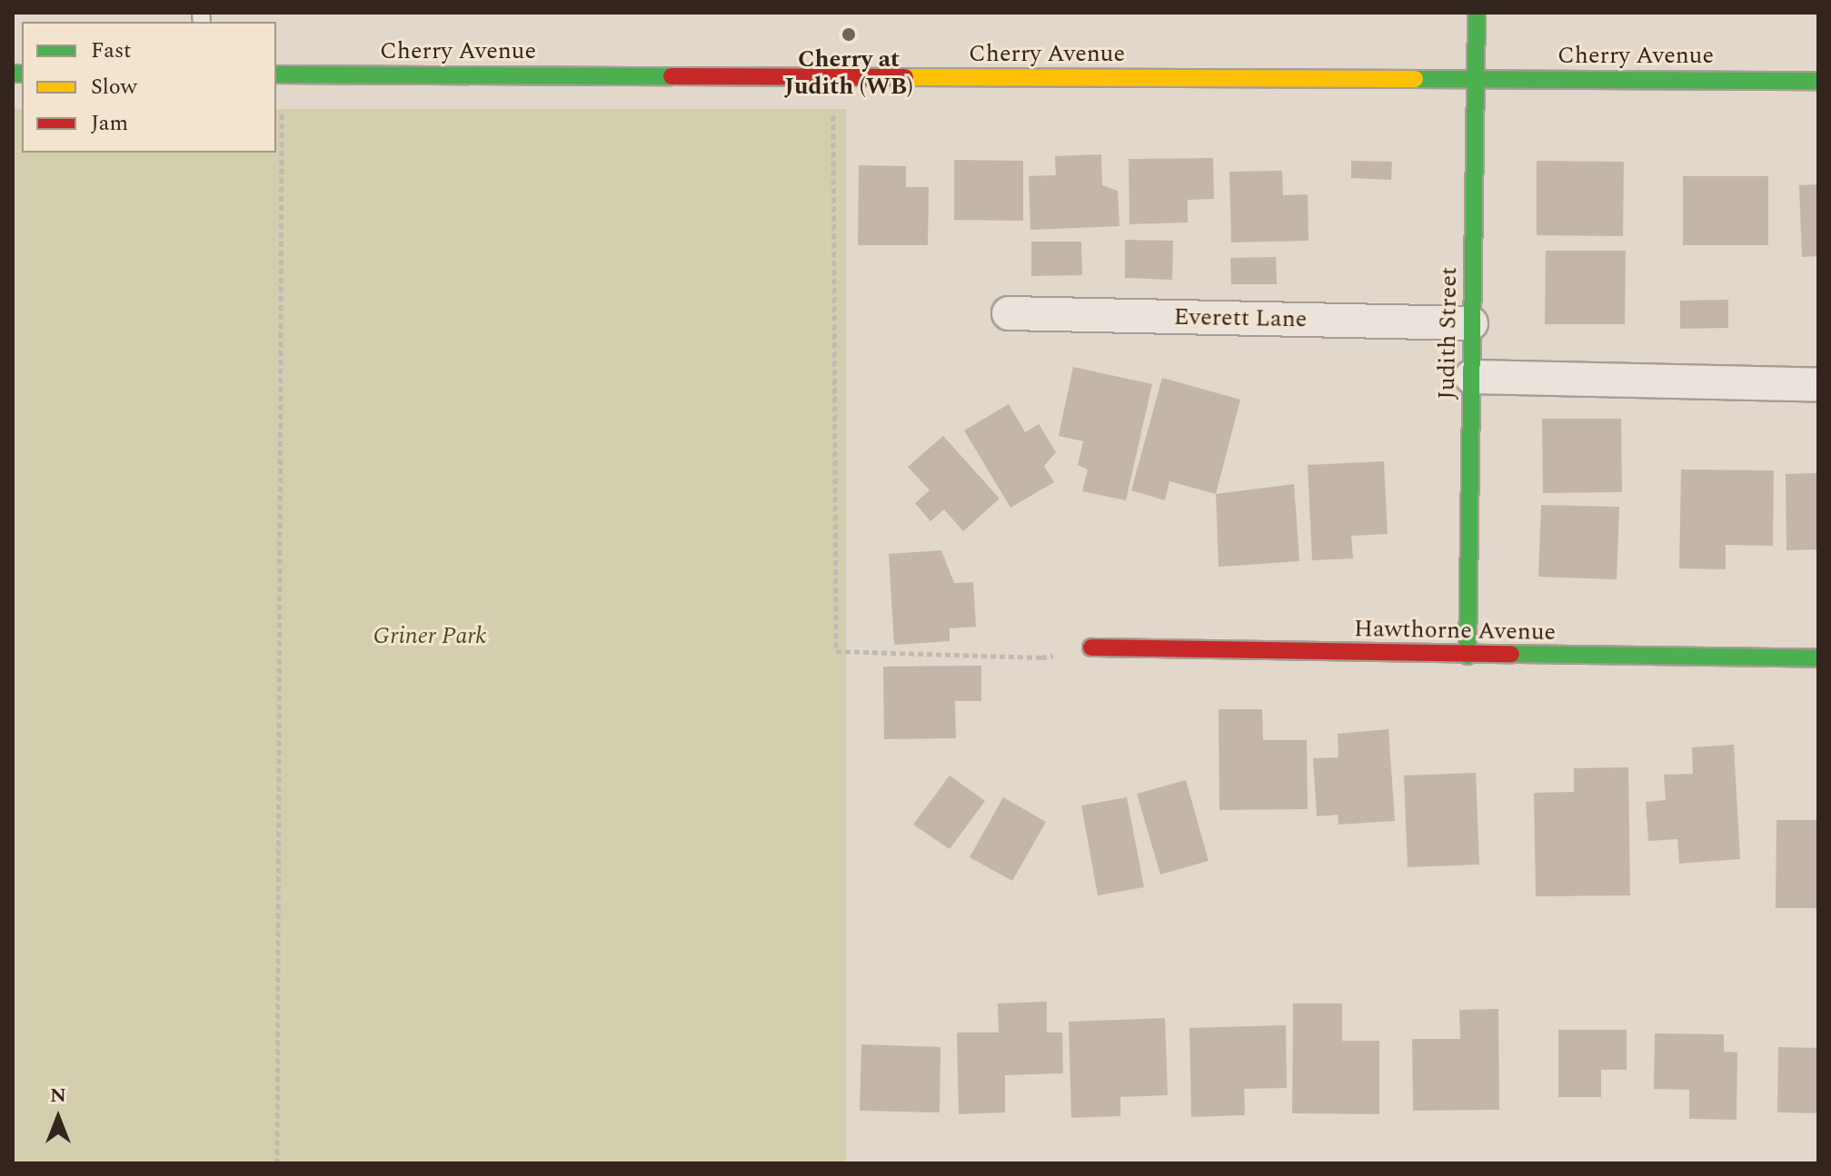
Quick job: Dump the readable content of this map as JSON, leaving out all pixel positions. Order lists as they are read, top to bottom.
{
  "streets": {
    "street": [
      "Cherry Avenue",
      "Everett Lane",
      "Judith Street",
      "Hawthorne Avenue"
    ]
  },
  "crossings": [
    ["Cherry Avenue", "Judith Street"],
    ["Everett Lane", "Judith Street"],
    ["Judith Street", "Hawthorne Avenue"]
  ],
  "parks": ["Griner Park"],
  "places": ["Cherry at Judith (WB)"],
  "legend": ["Fast", "Slow", "Jam"],
  "north": "top"
}
